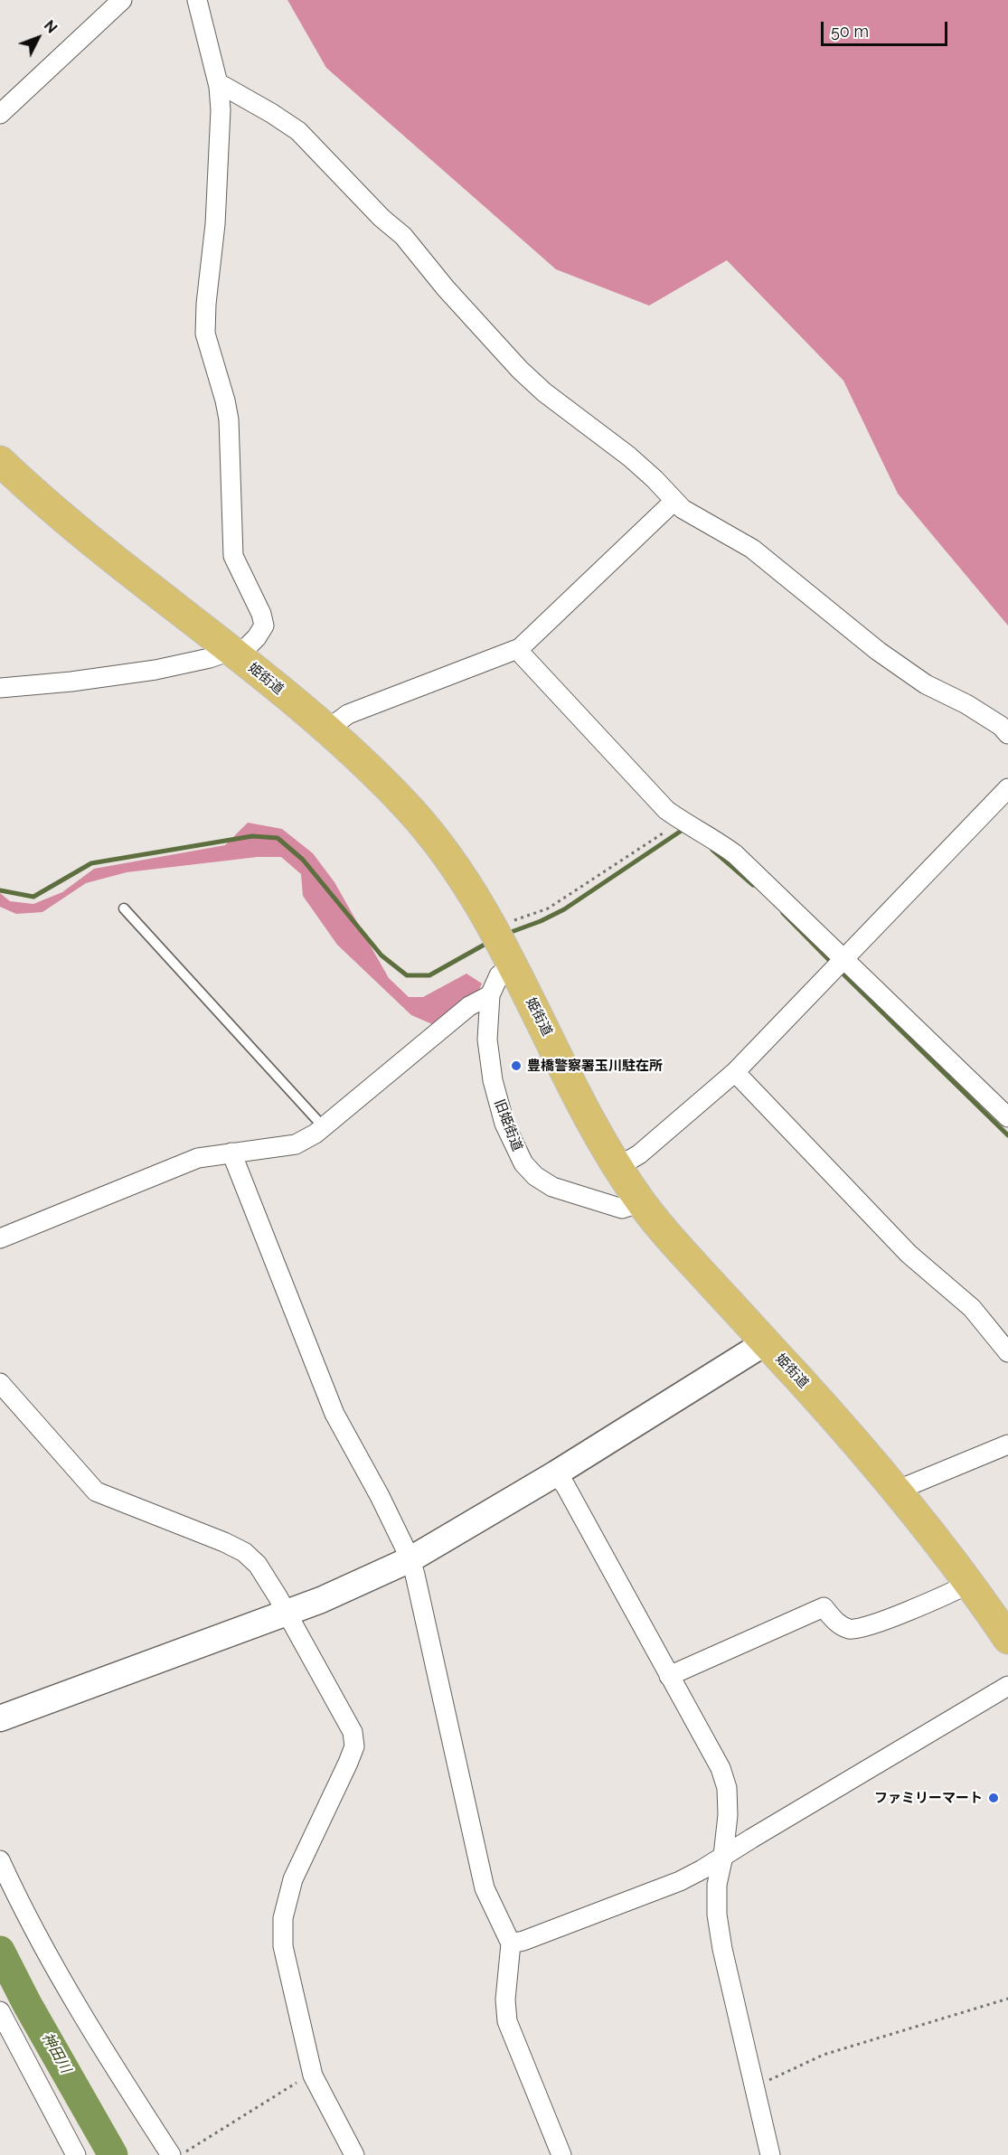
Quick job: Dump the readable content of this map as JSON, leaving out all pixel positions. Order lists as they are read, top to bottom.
{
  "streets": {
    "highway": ["姫街道"],
    "street": ["旧姫街道"]
  },
  "crossings": [
    ["姫街道", "旧姫街道"]
  ],
  "water": ["神田川"],
  "places": ["豊橋警察署玉川駐在所", "ファミリーマート"],
  "scale_bar": "50 m",
  "north": "top right"
}
